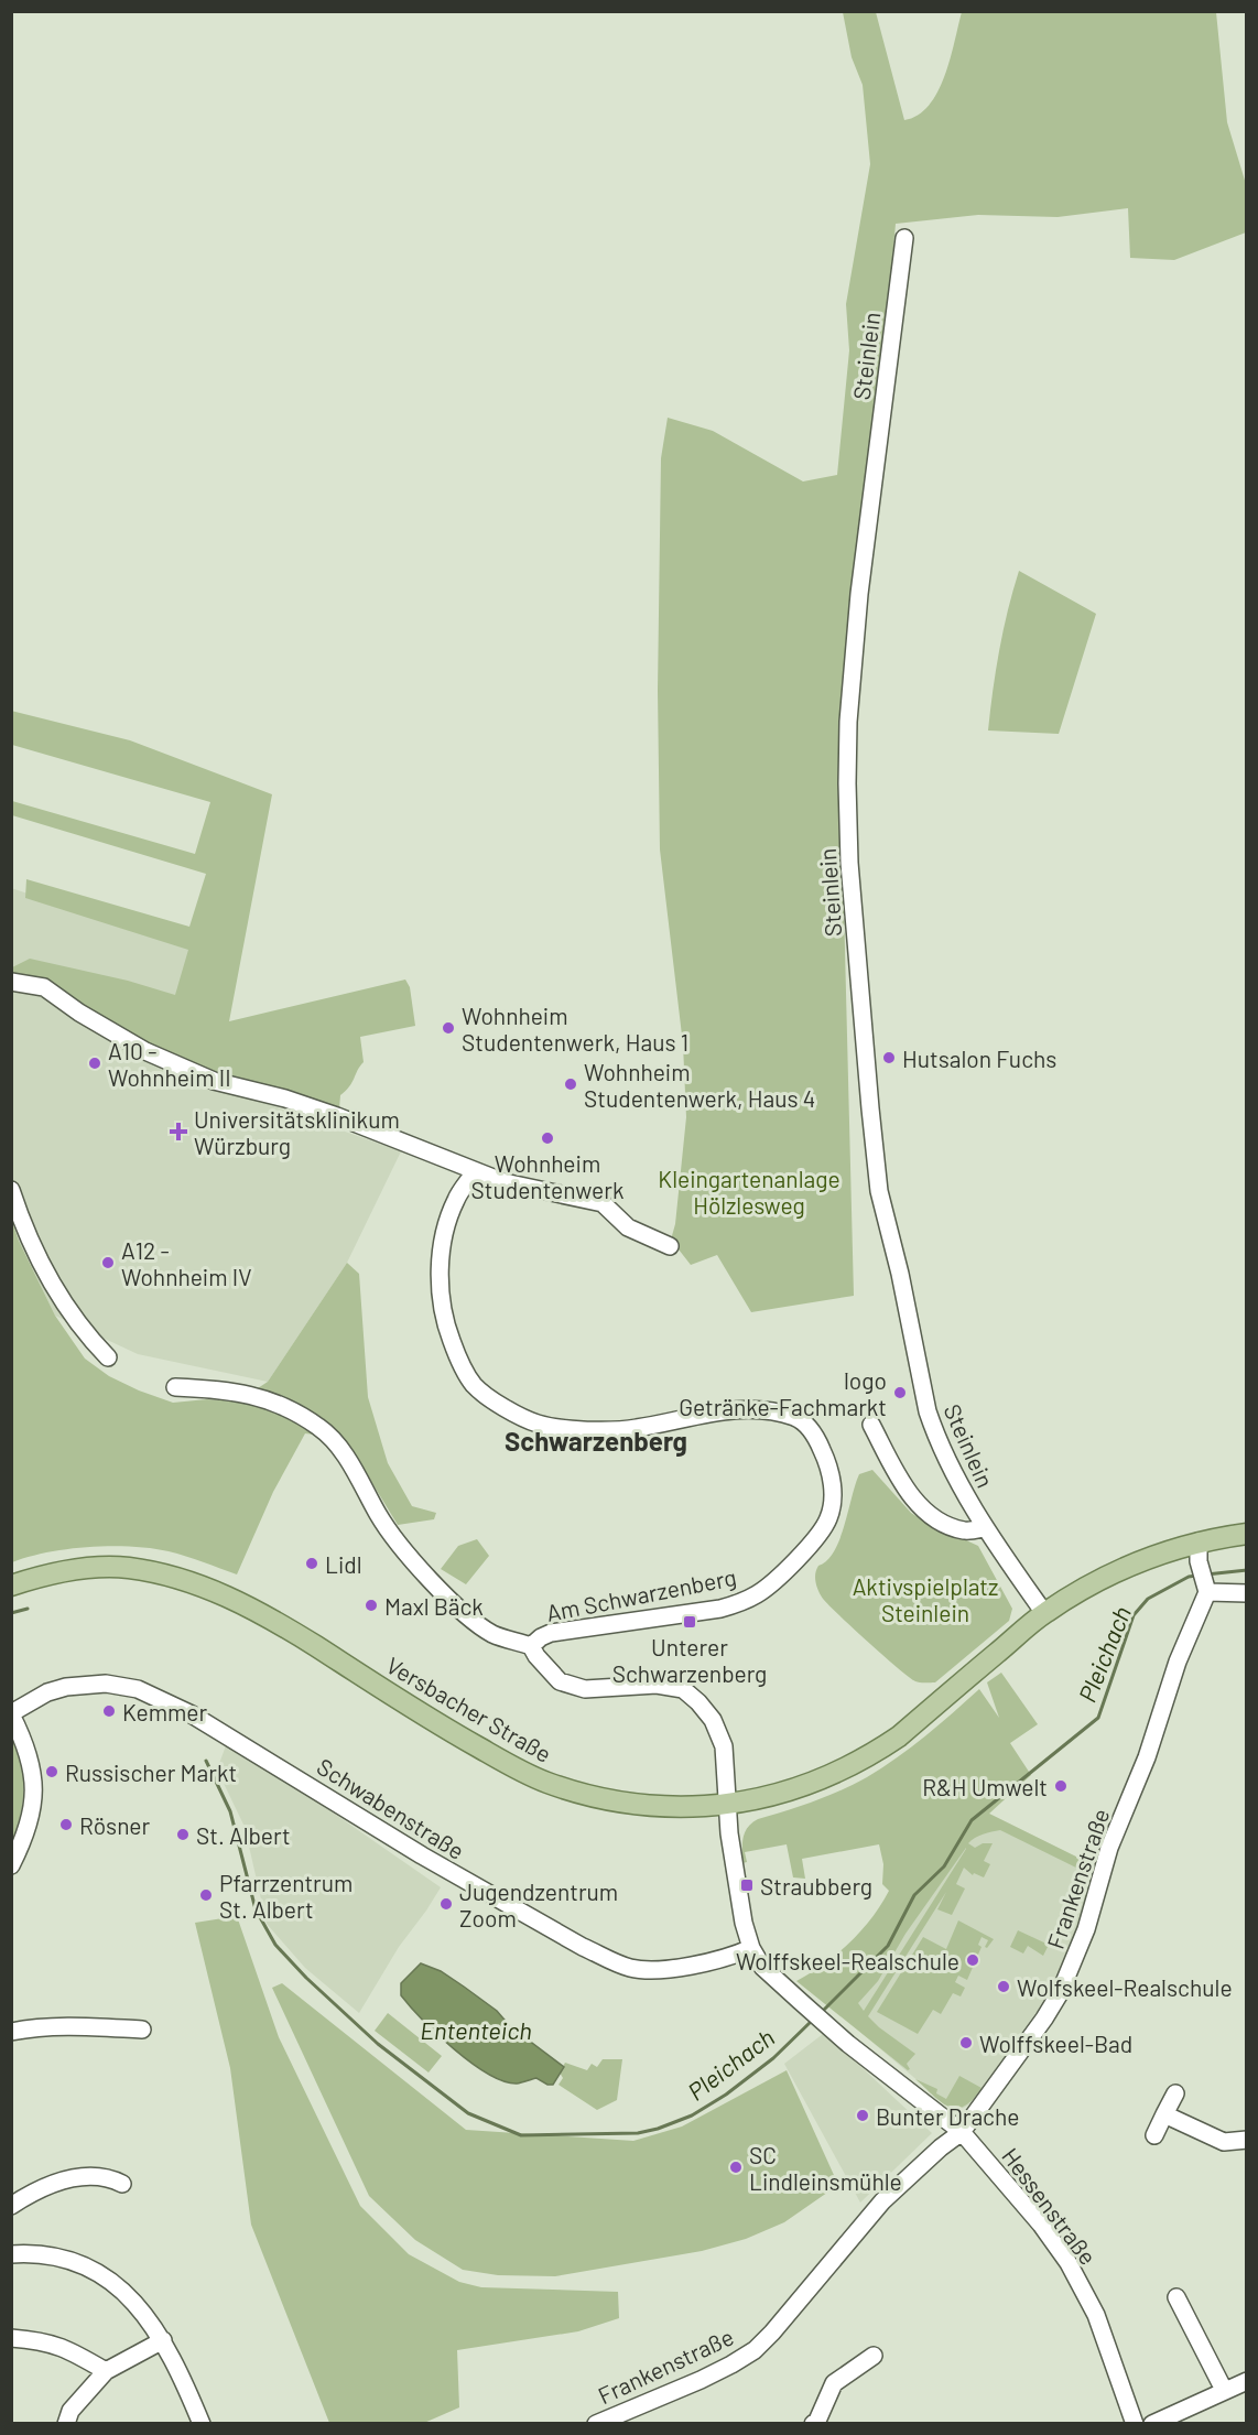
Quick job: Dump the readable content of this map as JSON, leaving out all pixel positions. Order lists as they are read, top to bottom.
{
  "streets": {
    "main road": ["Versbacher Straße"],
    "street": [
      "Steinlein",
      "Am Schwarzenberg",
      "Schwabenstraße",
      "Frankenstraße",
      "Hessenstraße"
    ]
  },
  "crossings": [
    ["Steinlein", "Versbacher Straße"],
    ["Am Schwarzenberg", "Versbacher Straße"],
    ["Am Schwarzenberg", "Schwabenstraße"],
    ["Am Schwarzenberg", "Hessenstraße"],
    ["Schwabenstraße", "Hessenstraße"],
    ["Frankenstraße", "Hessenstraße"]
  ],
  "districts": ["Schwarzenberg"],
  "water": ["Pleichach", "Ententeich"],
  "parks": ["Kleingartenanlage Hölzlesweg", "Aktivspielplatz Steinlein"],
  "places": {
    "other": [
      "Wohnheim Studentenwerk, Haus 1",
      "Hutsalon Fuchs",
      "A10 - Wohnheim II",
      "Wohnheim Studentenwerk, Haus 4",
      "Wohnheim Studentenwerk",
      "A12 - Wohnheim IV",
      "logo Getränke-Fachmarkt",
      "Lidl",
      "Maxl Bäck",
      "Kemmer",
      "Russischer Markt",
      "R&H Umwelt",
      "Rösner",
      "St. Albert",
      "Pfarrzentrum St. Albert",
      "Jugendzentrum Zoom",
      "Wolffskeel-Realschule",
      "Wolfskeel-Realschule",
      "Wolffskeel-Bad",
      "Bunter Drache",
      "SC Lindleinsmühle"
    ],
    "health": ["Universitätsklinikum Würzburg"],
    "transit": ["Unterer Schwarzenberg", "Straubberg"]
  }
}
